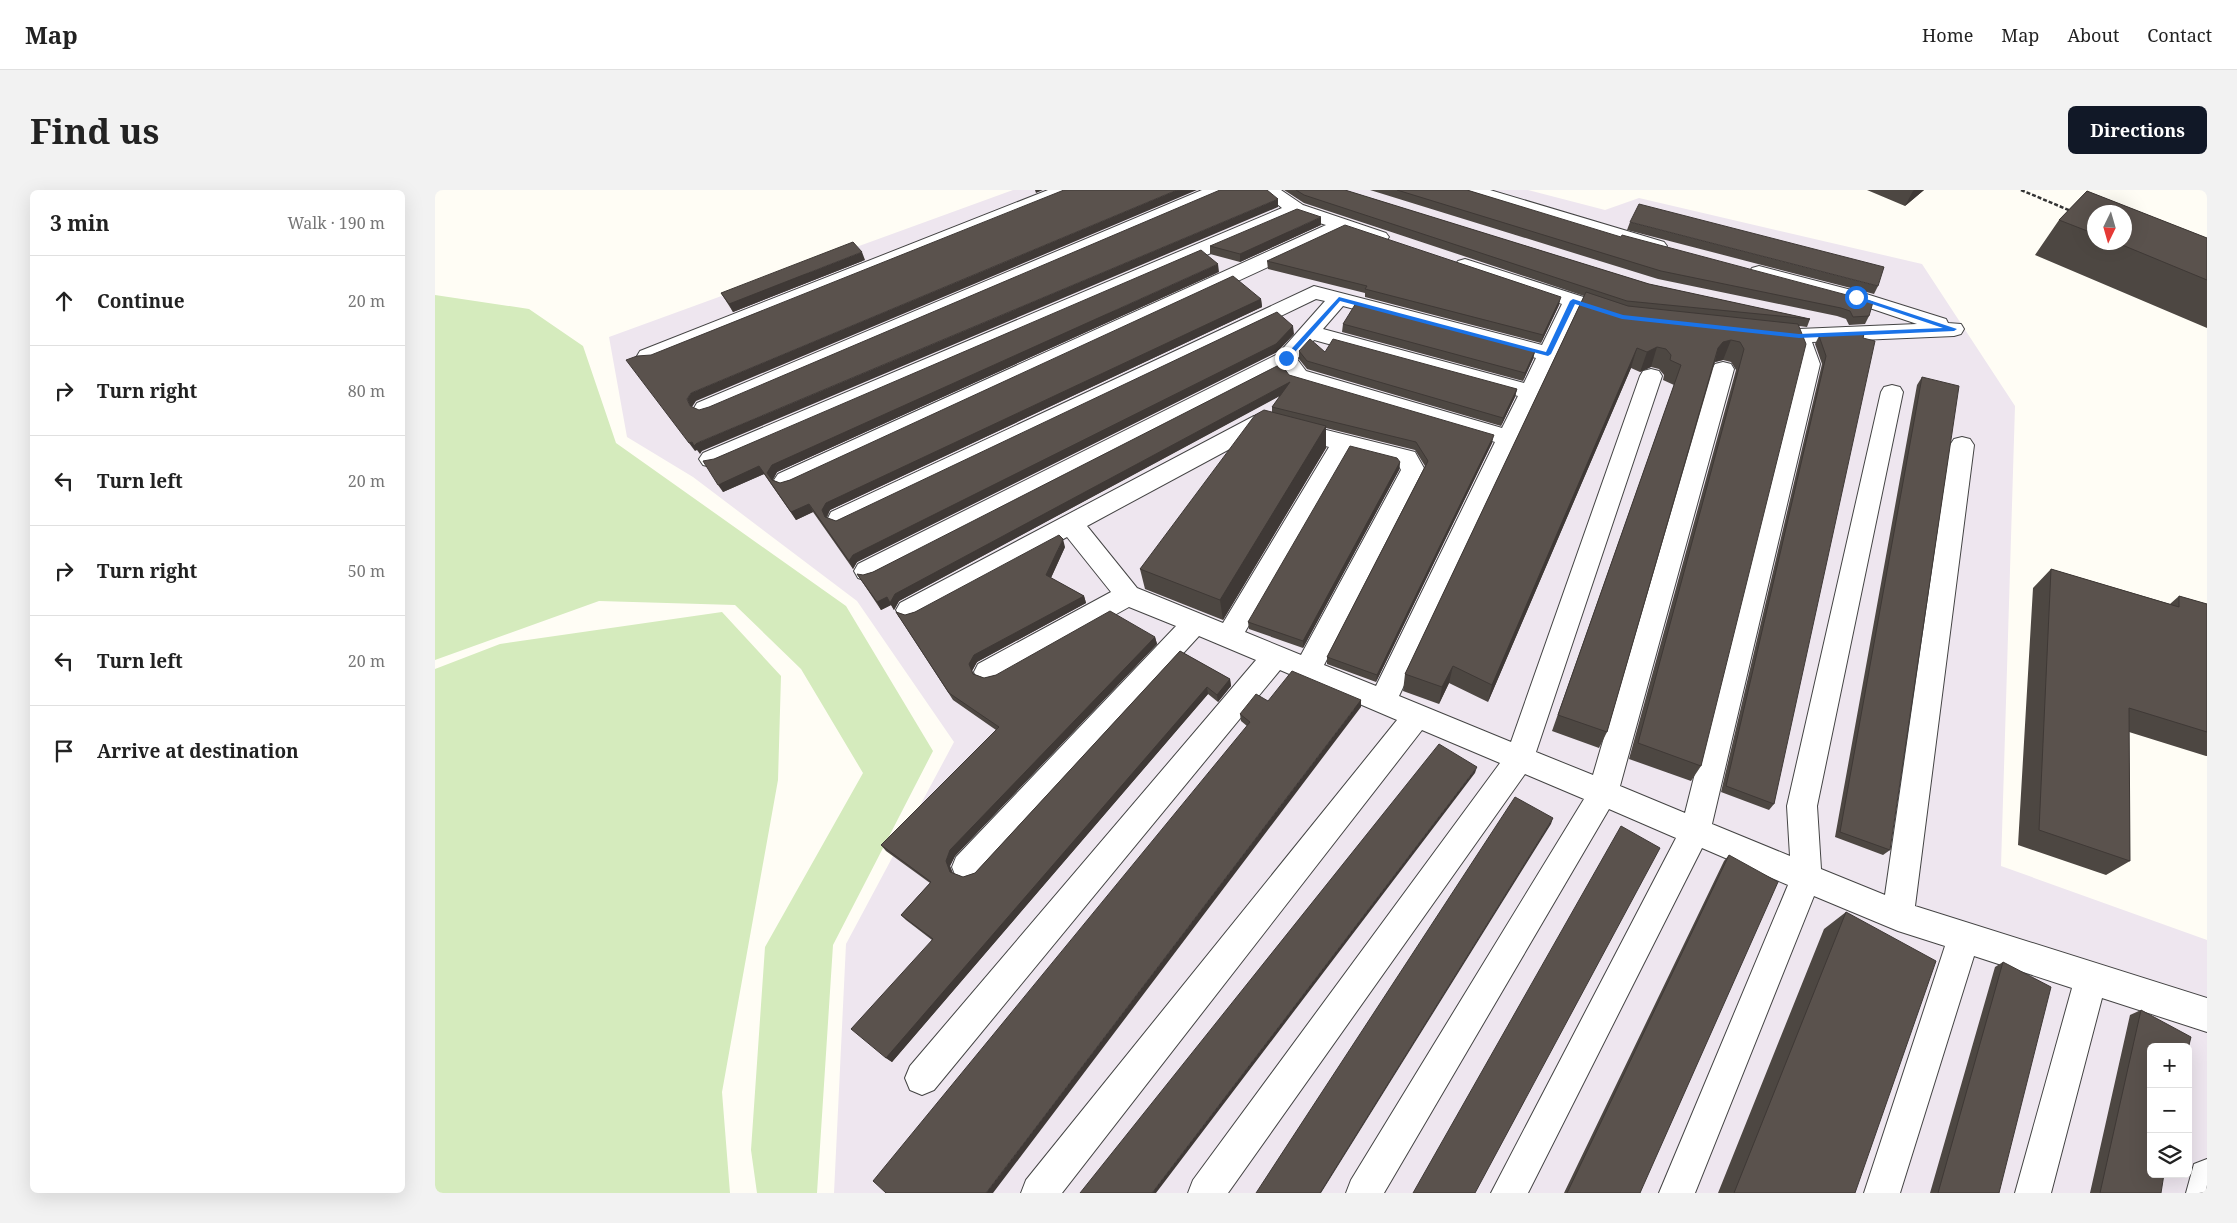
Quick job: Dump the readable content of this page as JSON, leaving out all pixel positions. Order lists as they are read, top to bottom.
{
  "north": "bottom",
  "page": {
    "header": "Map",
    "nav": [
      "Home",
      "Map",
      "About",
      "Contact"
    ],
    "buttons": "Directions",
    "title": "Find us",
    "heading": ["3 min", "Walk · 190 m"],
    "list": [
      ["Continue", "20 m"],
      ["Turn right", "80 m"],
      ["Turn left", "20 m"],
      ["Turn right", "50 m"],
      ["Turn left", "20 m"],
      "Arrive at destination"
    ],
    "map_buttons": ["+", "−"]
  }
}
